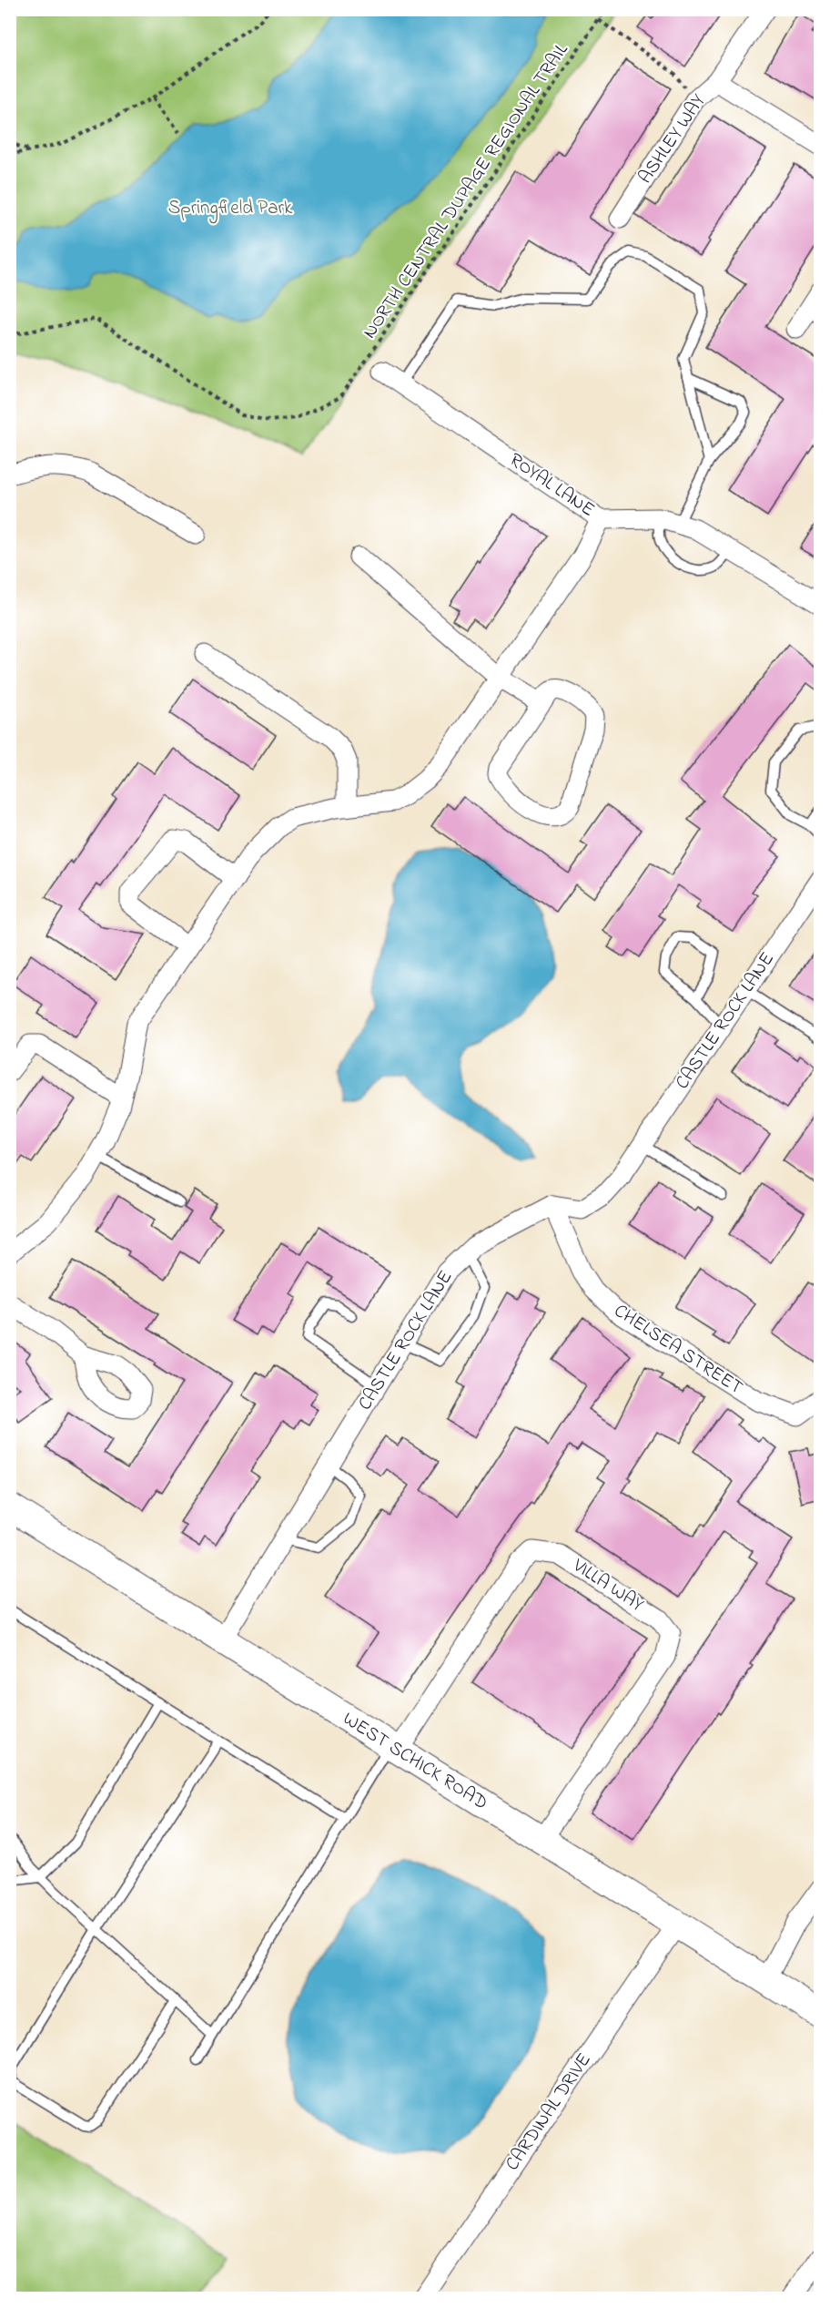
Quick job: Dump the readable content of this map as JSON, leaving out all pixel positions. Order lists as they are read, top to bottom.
{
  "streets": {
    "street": [
      "ASHLEY WAY",
      "ROYAL LANE",
      "CASTLE ROCK LANE",
      "CHELSEA STREET",
      "VILLA WAY",
      "WEST SCHICK ROAD",
      "CARDINAL DRIVE"
    ],
    "path": ["NORTH CENTRAL DUPAGE REGIONAL TRAIL"]
  },
  "crossings": [
    ["CASTLE ROCK LANE", "CHELSEA STREET"],
    ["CASTLE ROCK LANE", "WEST SCHICK ROAD"],
    ["VILLA WAY", "WEST SCHICK ROAD"],
    ["WEST SCHICK ROAD", "CARDINAL DRIVE"]
  ],
  "parks": ["Springfield Park"]
}
